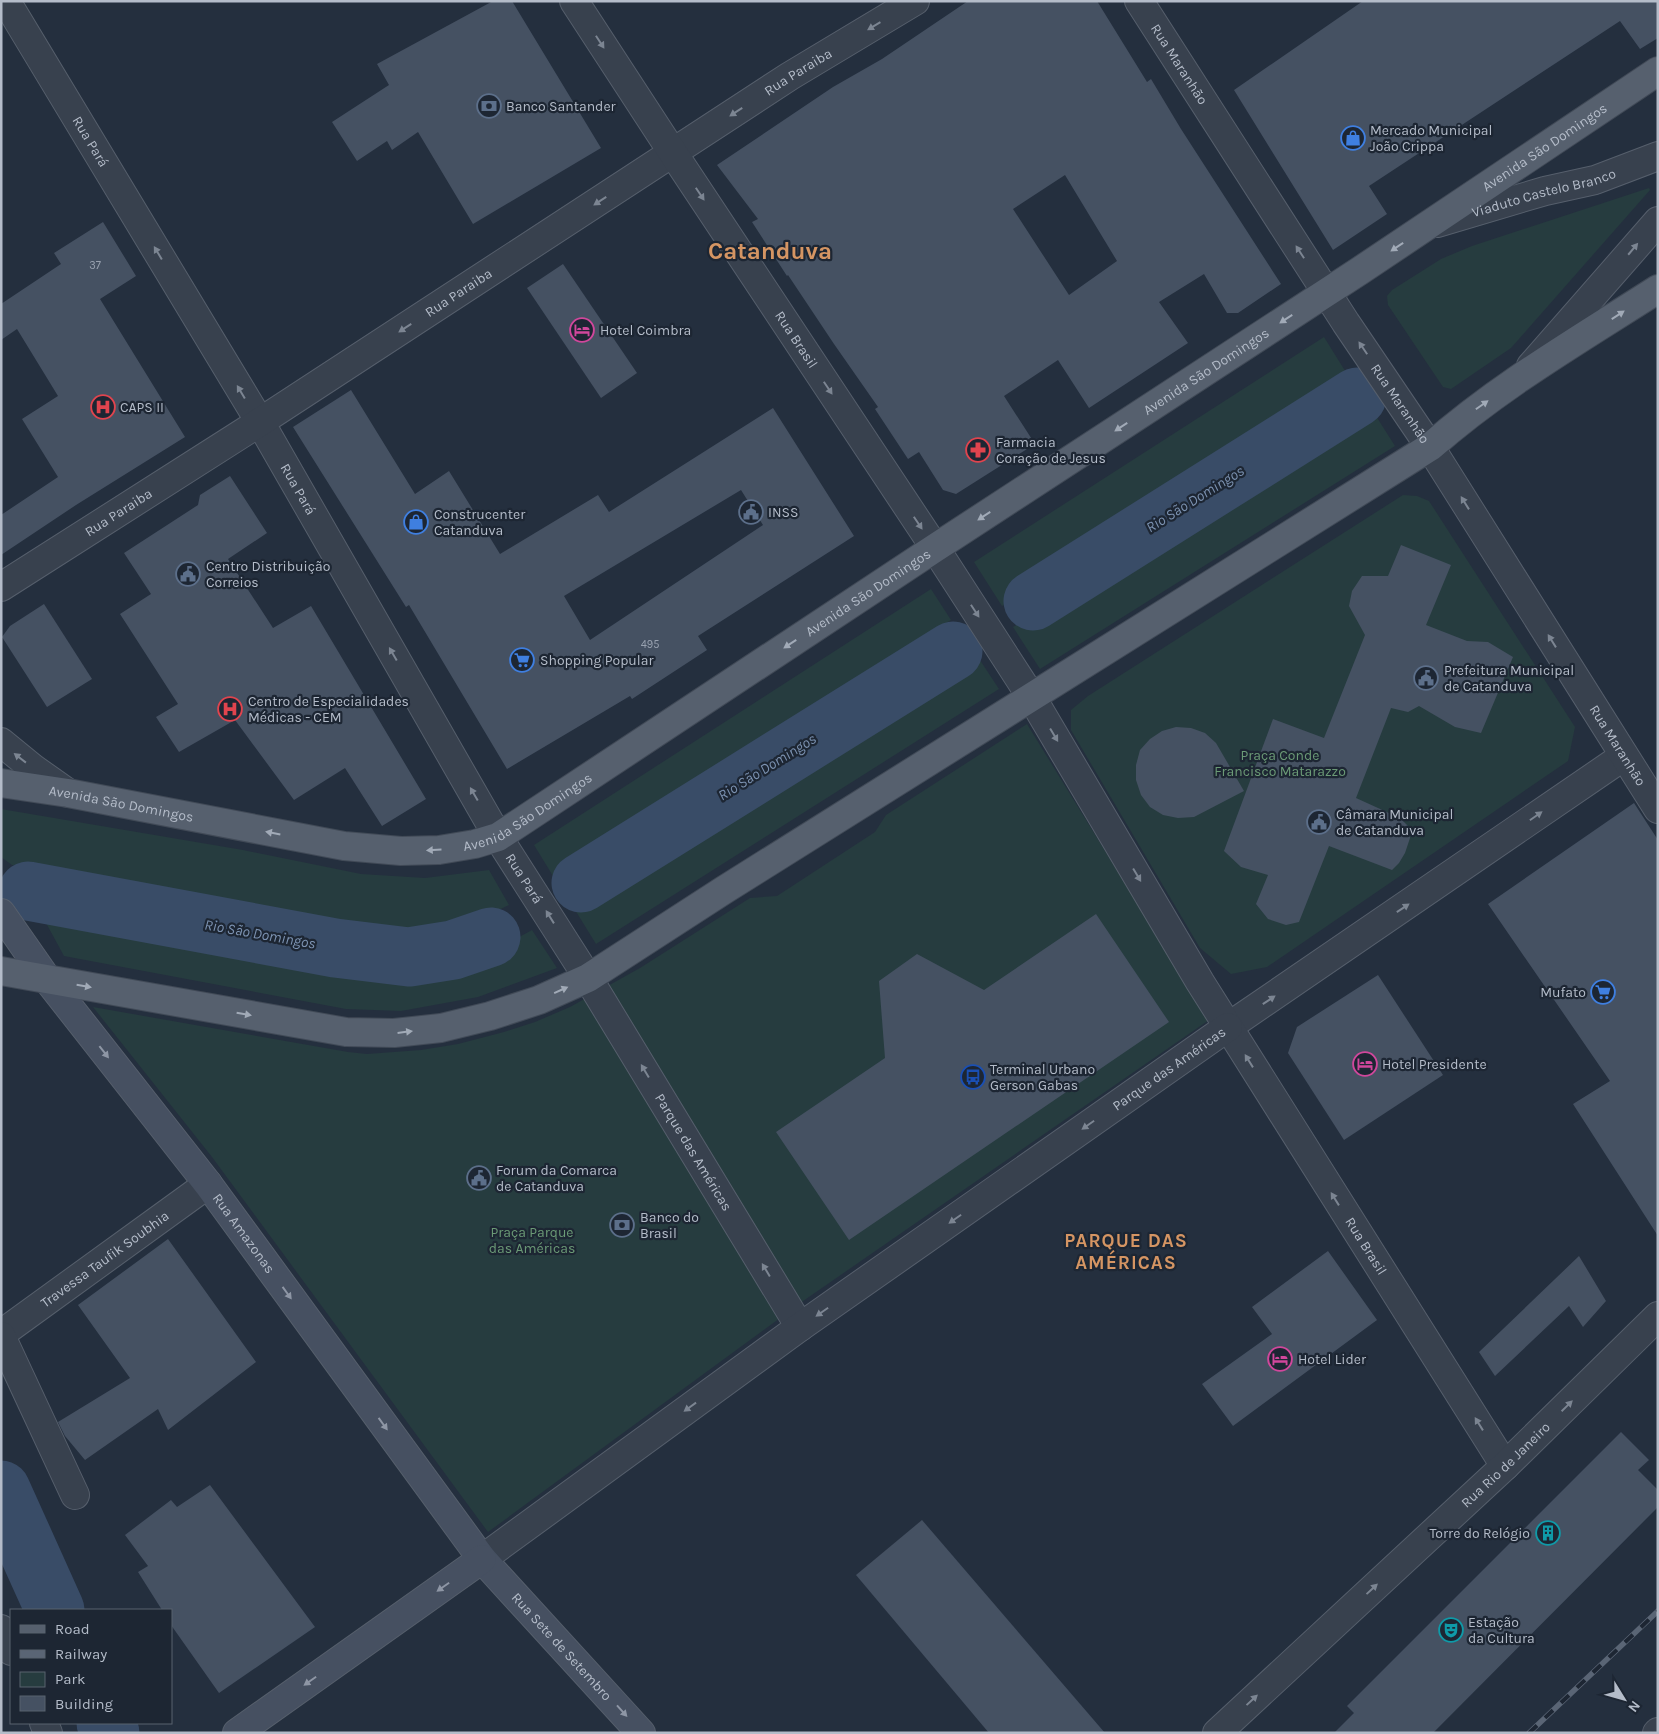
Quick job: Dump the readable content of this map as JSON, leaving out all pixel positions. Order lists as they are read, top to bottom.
{
  "streets": {
    "main road": ["Avenida São Domingos", "Rua Amazonas", "Rua Sete de Setembro"],
    "street": [
      "Rua Maranhão",
      "Rua Paraiba",
      "Rua Pará",
      "Viaduto Castelo Branco",
      "Rua Brasil",
      "Parque das Américas",
      "Travessa Taufik Soubhia",
      "Rua Rio de Janeiro"
    ]
  },
  "crossings": [
    ["Rua Maranhão", "Avenida São Domingos"],
    ["Rua Paraiba", "Rua Pará"],
    ["Rua Paraiba", "Rua Brasil"],
    ["Rua Pará", "Avenida São Domingos"],
    ["Rua Pará", "Parque das Américas"],
    ["Avenida São Domingos", "Viaduto Castelo Branco"],
    ["Avenida São Domingos", "Rua Brasil"],
    ["Rua Brasil", "Parque das Américas"],
    ["Rua Brasil", "Rua Rio de Janeiro"],
    ["Parque das Américas", "Rua Amazonas"],
    ["Parque das Américas", "Rua Sete de Setembro"],
    ["Rua Amazonas", "Travessa Taufik Soubhia"],
    ["Rua Amazonas", "Rua Sete de Setembro"]
  ],
  "one_way": [
    "Rua Maranhão",
    "Rua Paraiba",
    "Rua Pará",
    "Rua Amazonas",
    "Rua Rio de Janeiro",
    "Rua Sete de Setembro"
  ],
  "districts": ["Catanduva", "PARQUE DAS AMÉRICAS"],
  "water": ["Rio São Domingos"],
  "parks": ["Praça Conde Francisco Matarazzo", "Praça Parque das Américas"],
  "places": {
    "bank": ["Banco Santander", "Banco do Brasil"],
    "shop": ["Mercado Municipal João Crippa", "Construcenter Catanduva"],
    "hotel": ["Hotel Coimbra", "Hotel Presidente", "Hotel Lider"],
    "hospital": ["CAPS II", "Centro de Especialidades Médicas - CEM"],
    "pharmacy": ["Farmacia Coração de Jesus"],
    "public building": [
      "INSS",
      "Centro Distribuição Correios",
      "Prefeitura Municipal de Catanduva",
      "Câmara Municipal de Catanduva",
      "Forum da Comarca de Catanduva"
    ],
    "supermarket": ["Shopping Popular", "Mufato"],
    "bus stop": ["Terminal Urbano Gerson Gabas"],
    "building": ["Torre do Relógio"],
    "theatre": ["Estação da Cultura"]
  },
  "house_numbers": ["37", "495"],
  "legend": [
    "Road",
    "Railway",
    "Park",
    "Building"
  ],
  "north": "bottom right"
}
